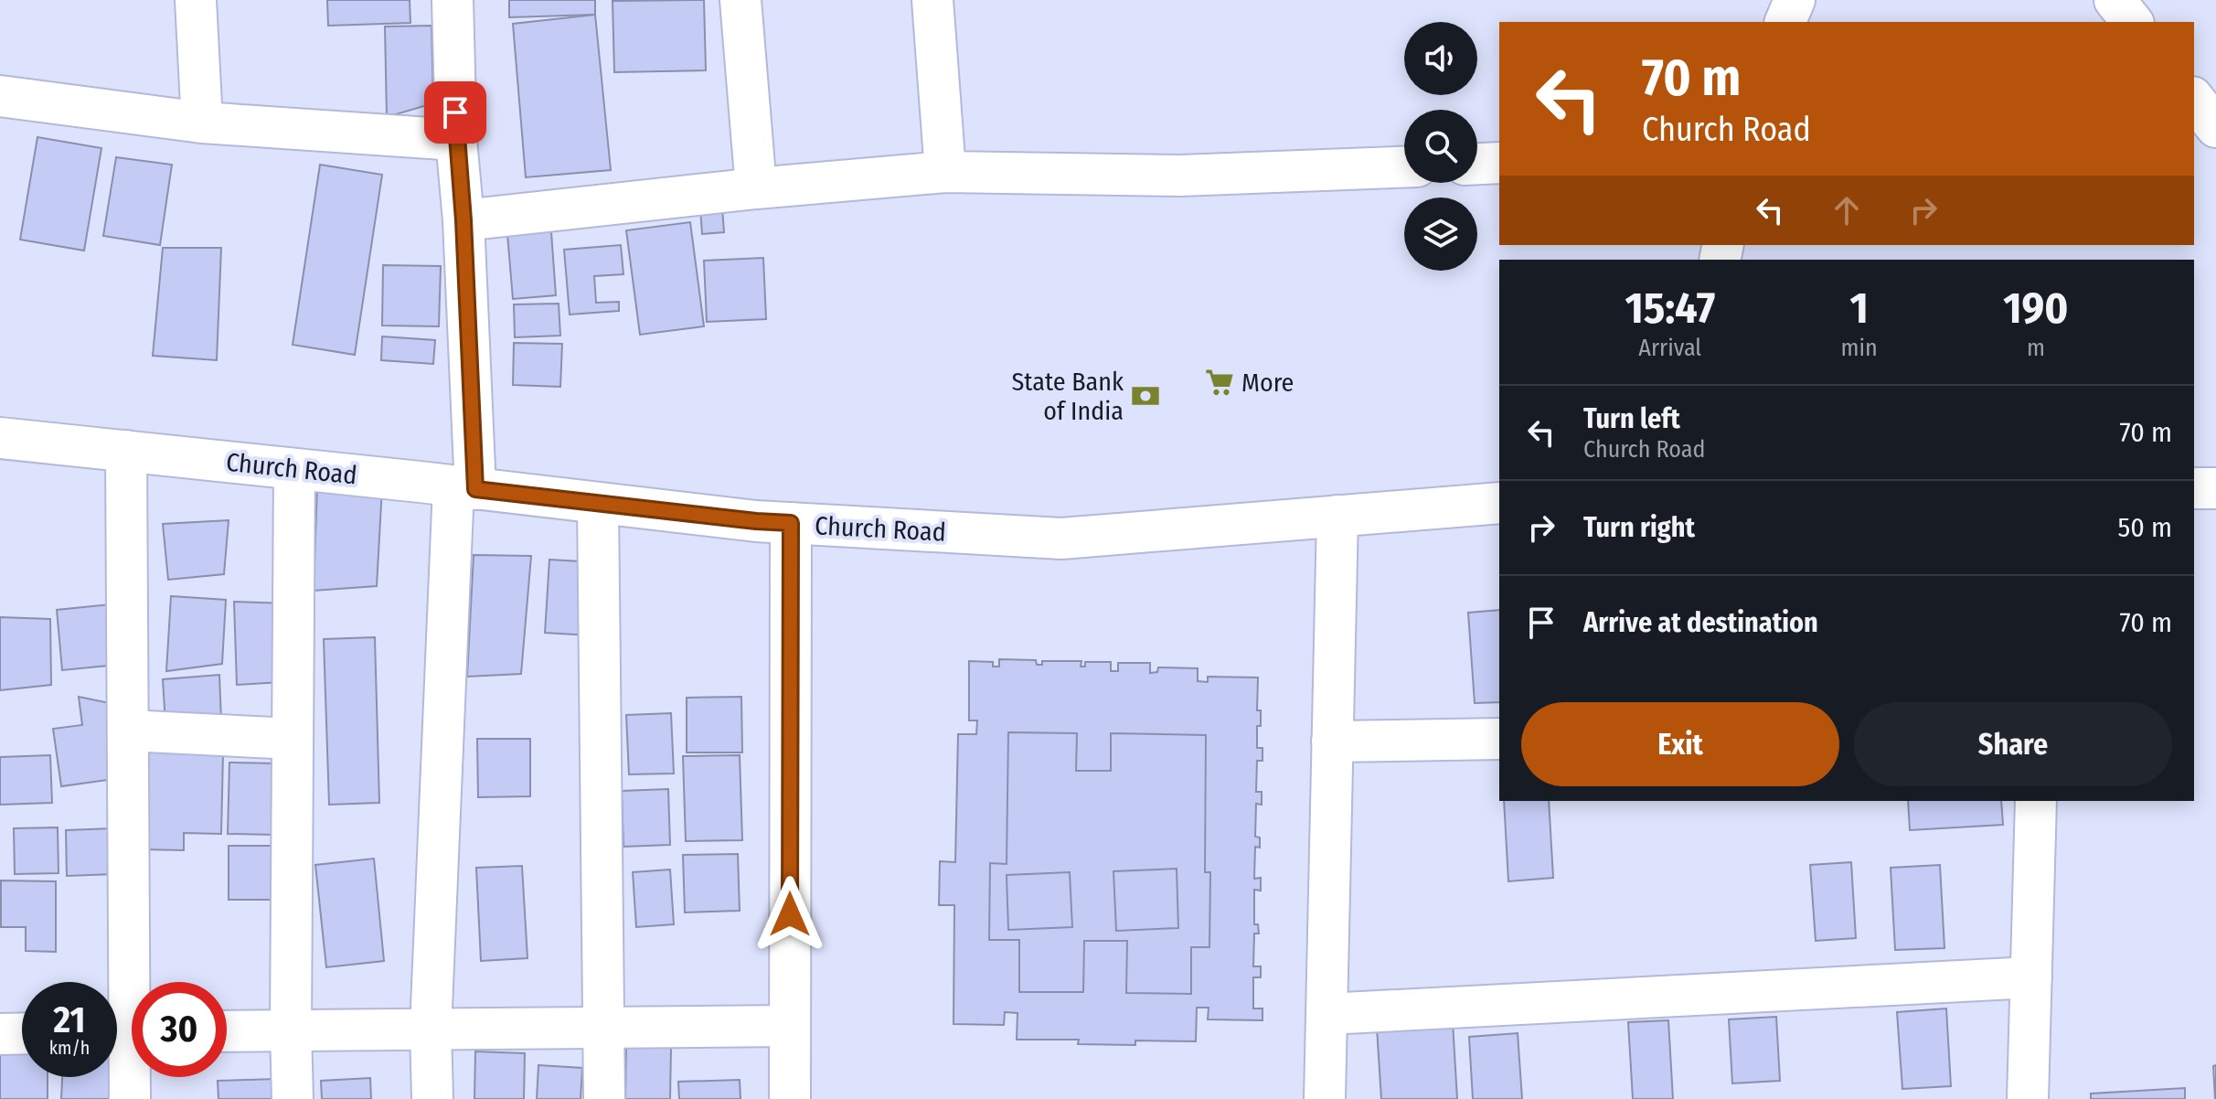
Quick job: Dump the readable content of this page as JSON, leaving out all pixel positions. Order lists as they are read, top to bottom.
{
  "streets": {
    "street": ["Church Road"]
  },
  "places": {
    "supermarket": ["More"],
    "bank": ["State Bank of India"]
  },
  "page": {
    "turn": ["70 m", "Church Road"],
    "eta": [
      "15:47",
      "Arrival",
      "1",
      "min",
      "190",
      "m"
    ],
    "list": [
      {
        "name": "Turn left",
        "note": "Church Road",
        "value": "70 m"
      },
      {
        "name": "Turn right",
        "value": "50 m"
      },
      {
        "name": "Arrive at destination",
        "value": "70 m"
      }
    ],
    "buttons": ["Exit", "Share"],
    "speed": "21 km/h",
    "limit": "30"
  }
}
